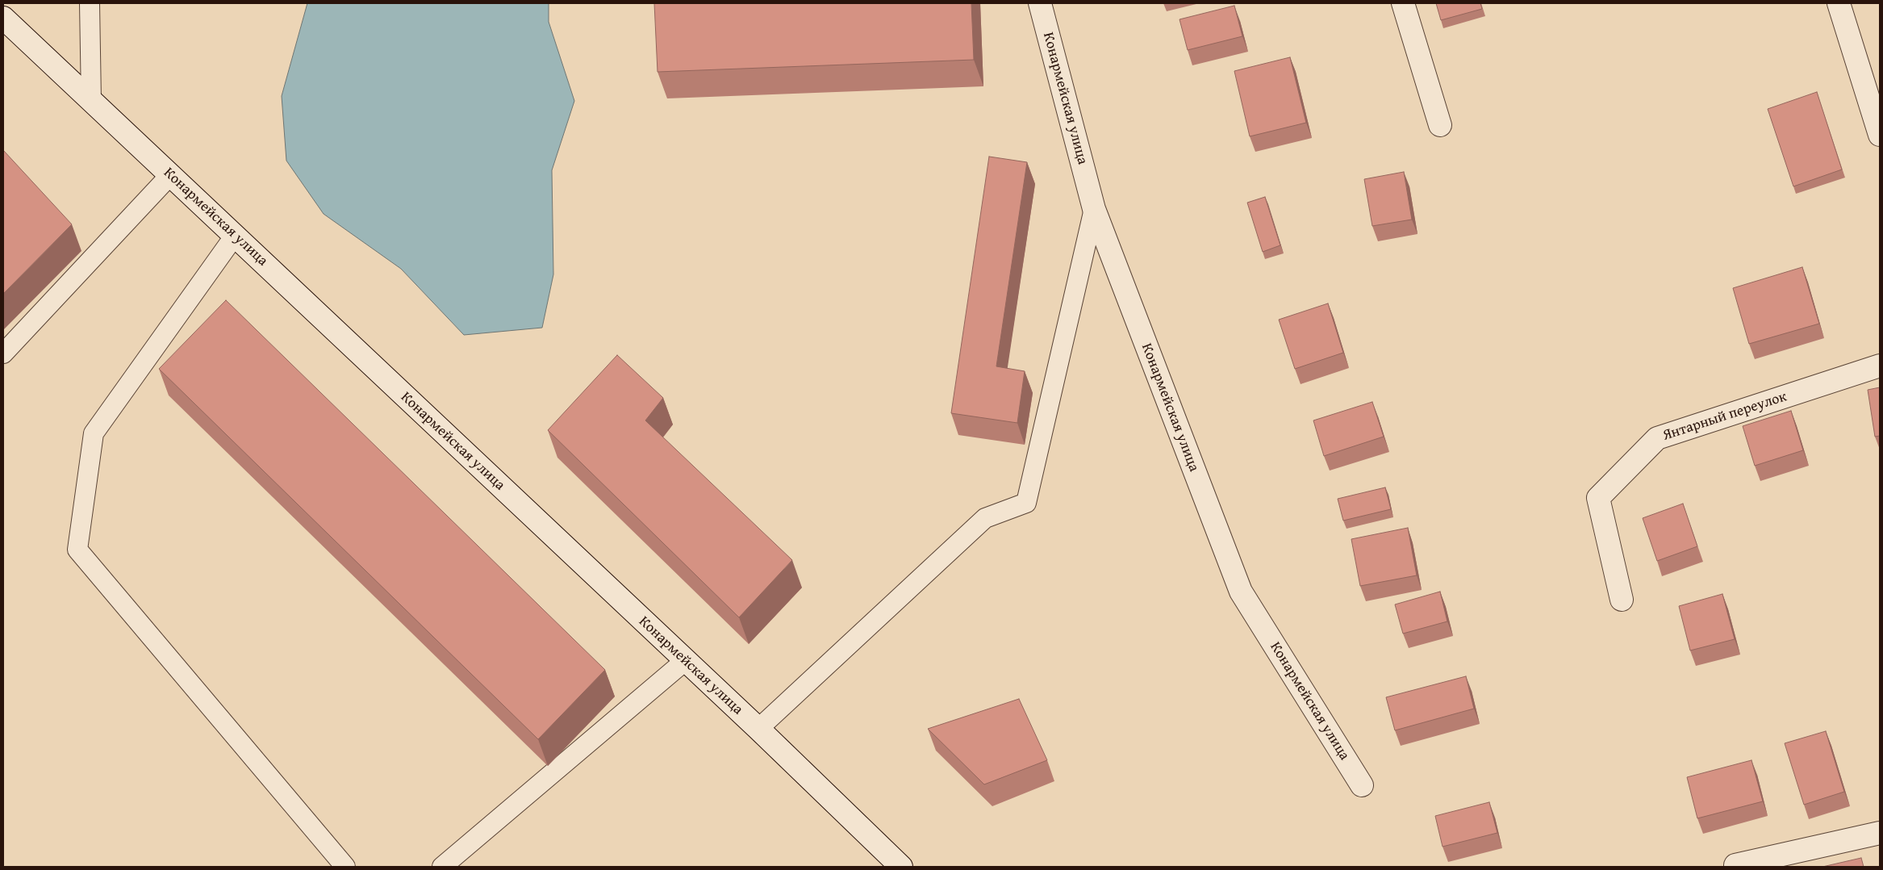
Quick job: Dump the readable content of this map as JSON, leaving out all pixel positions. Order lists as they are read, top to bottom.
{
  "streets": {
    "street": ["Конармейская улица", "Янтарный переулок"]
  }
}
